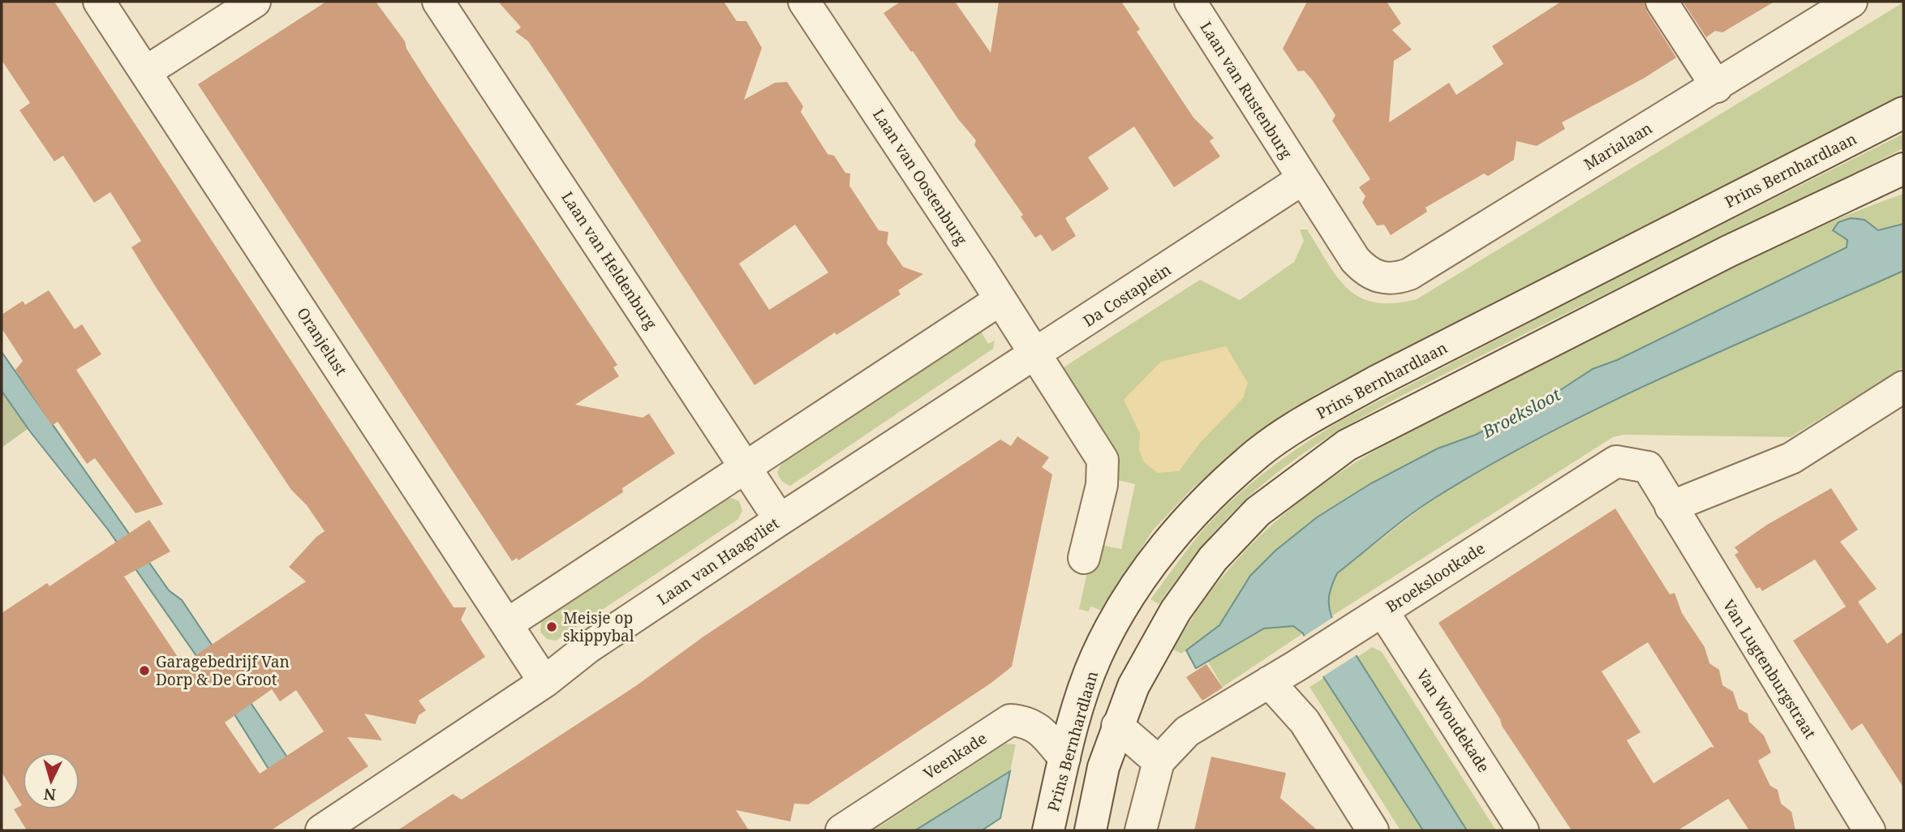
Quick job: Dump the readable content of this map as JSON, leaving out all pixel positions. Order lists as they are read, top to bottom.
{
  "streets": {
    "street": [
      "Laan van Rustenburg",
      "Marialaan",
      "Prins Bernhardlaan",
      "Laan van Oostenburg",
      "Laan van Heldenburg",
      "Da Costaplein",
      "Oranjelust",
      "Laan van Haagvliet",
      "Broekslootkade",
      "Van Lugtenburgstraat",
      "Van Woudekade",
      "Veenkade"
    ]
  },
  "crossings": [
    ["Laan van Rustenburg", "Marialaan"],
    ["Laan van Rustenburg", "Da Costaplein"],
    ["Marialaan", "Da Costaplein"],
    ["Prins Bernhardlaan", "Veenkade"],
    ["Laan van Oostenburg", "Da Costaplein"],
    ["Laan van Oostenburg", "Laan van Haagvliet"],
    ["Laan van Heldenburg", "Laan van Haagvliet"],
    ["Da Costaplein", "Laan van Haagvliet"],
    ["Oranjelust", "Laan van Haagvliet"],
    ["Broekslootkade", "Van Lugtenburgstraat"],
    ["Broekslootkade", "Van Woudekade"]
  ],
  "water": ["Broeksloot"],
  "places": ["Meisje op skippybal", "Garagebedrijf Van Dorp & De Groot"],
  "north": "bottom"
}
